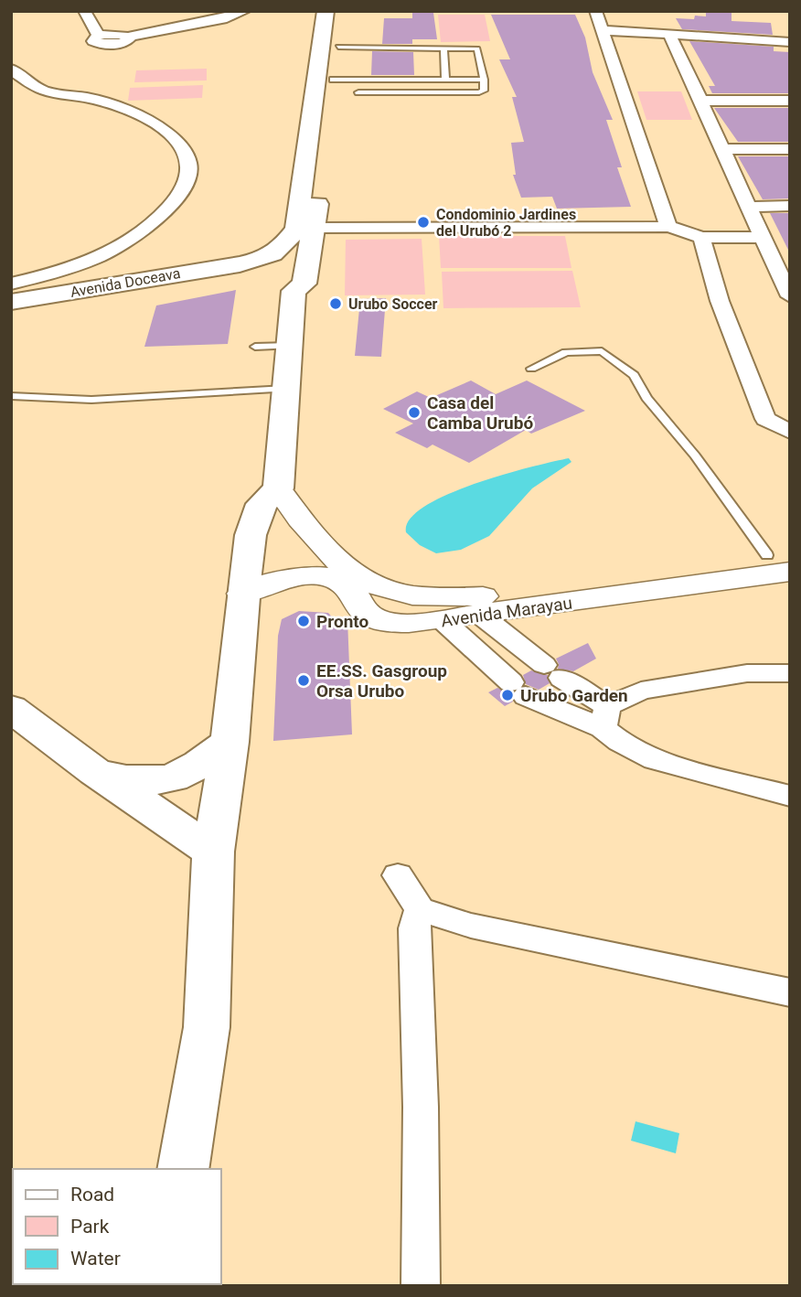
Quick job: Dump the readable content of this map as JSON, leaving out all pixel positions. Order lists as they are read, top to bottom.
{
  "streets": {
    "main road": ["Avenida Doceava"],
    "street": ["Avenida Marayau"]
  },
  "places": [
    "Condominio Jardines del Urubó 2",
    "Urubo Soccer",
    "Casa del Camba Urubó",
    "Pronto",
    "EE.SS. Gasgroup Orsa Urubo",
    "Urubo Garden"
  ],
  "legend": ["Road", "Park", "Water"]
}
